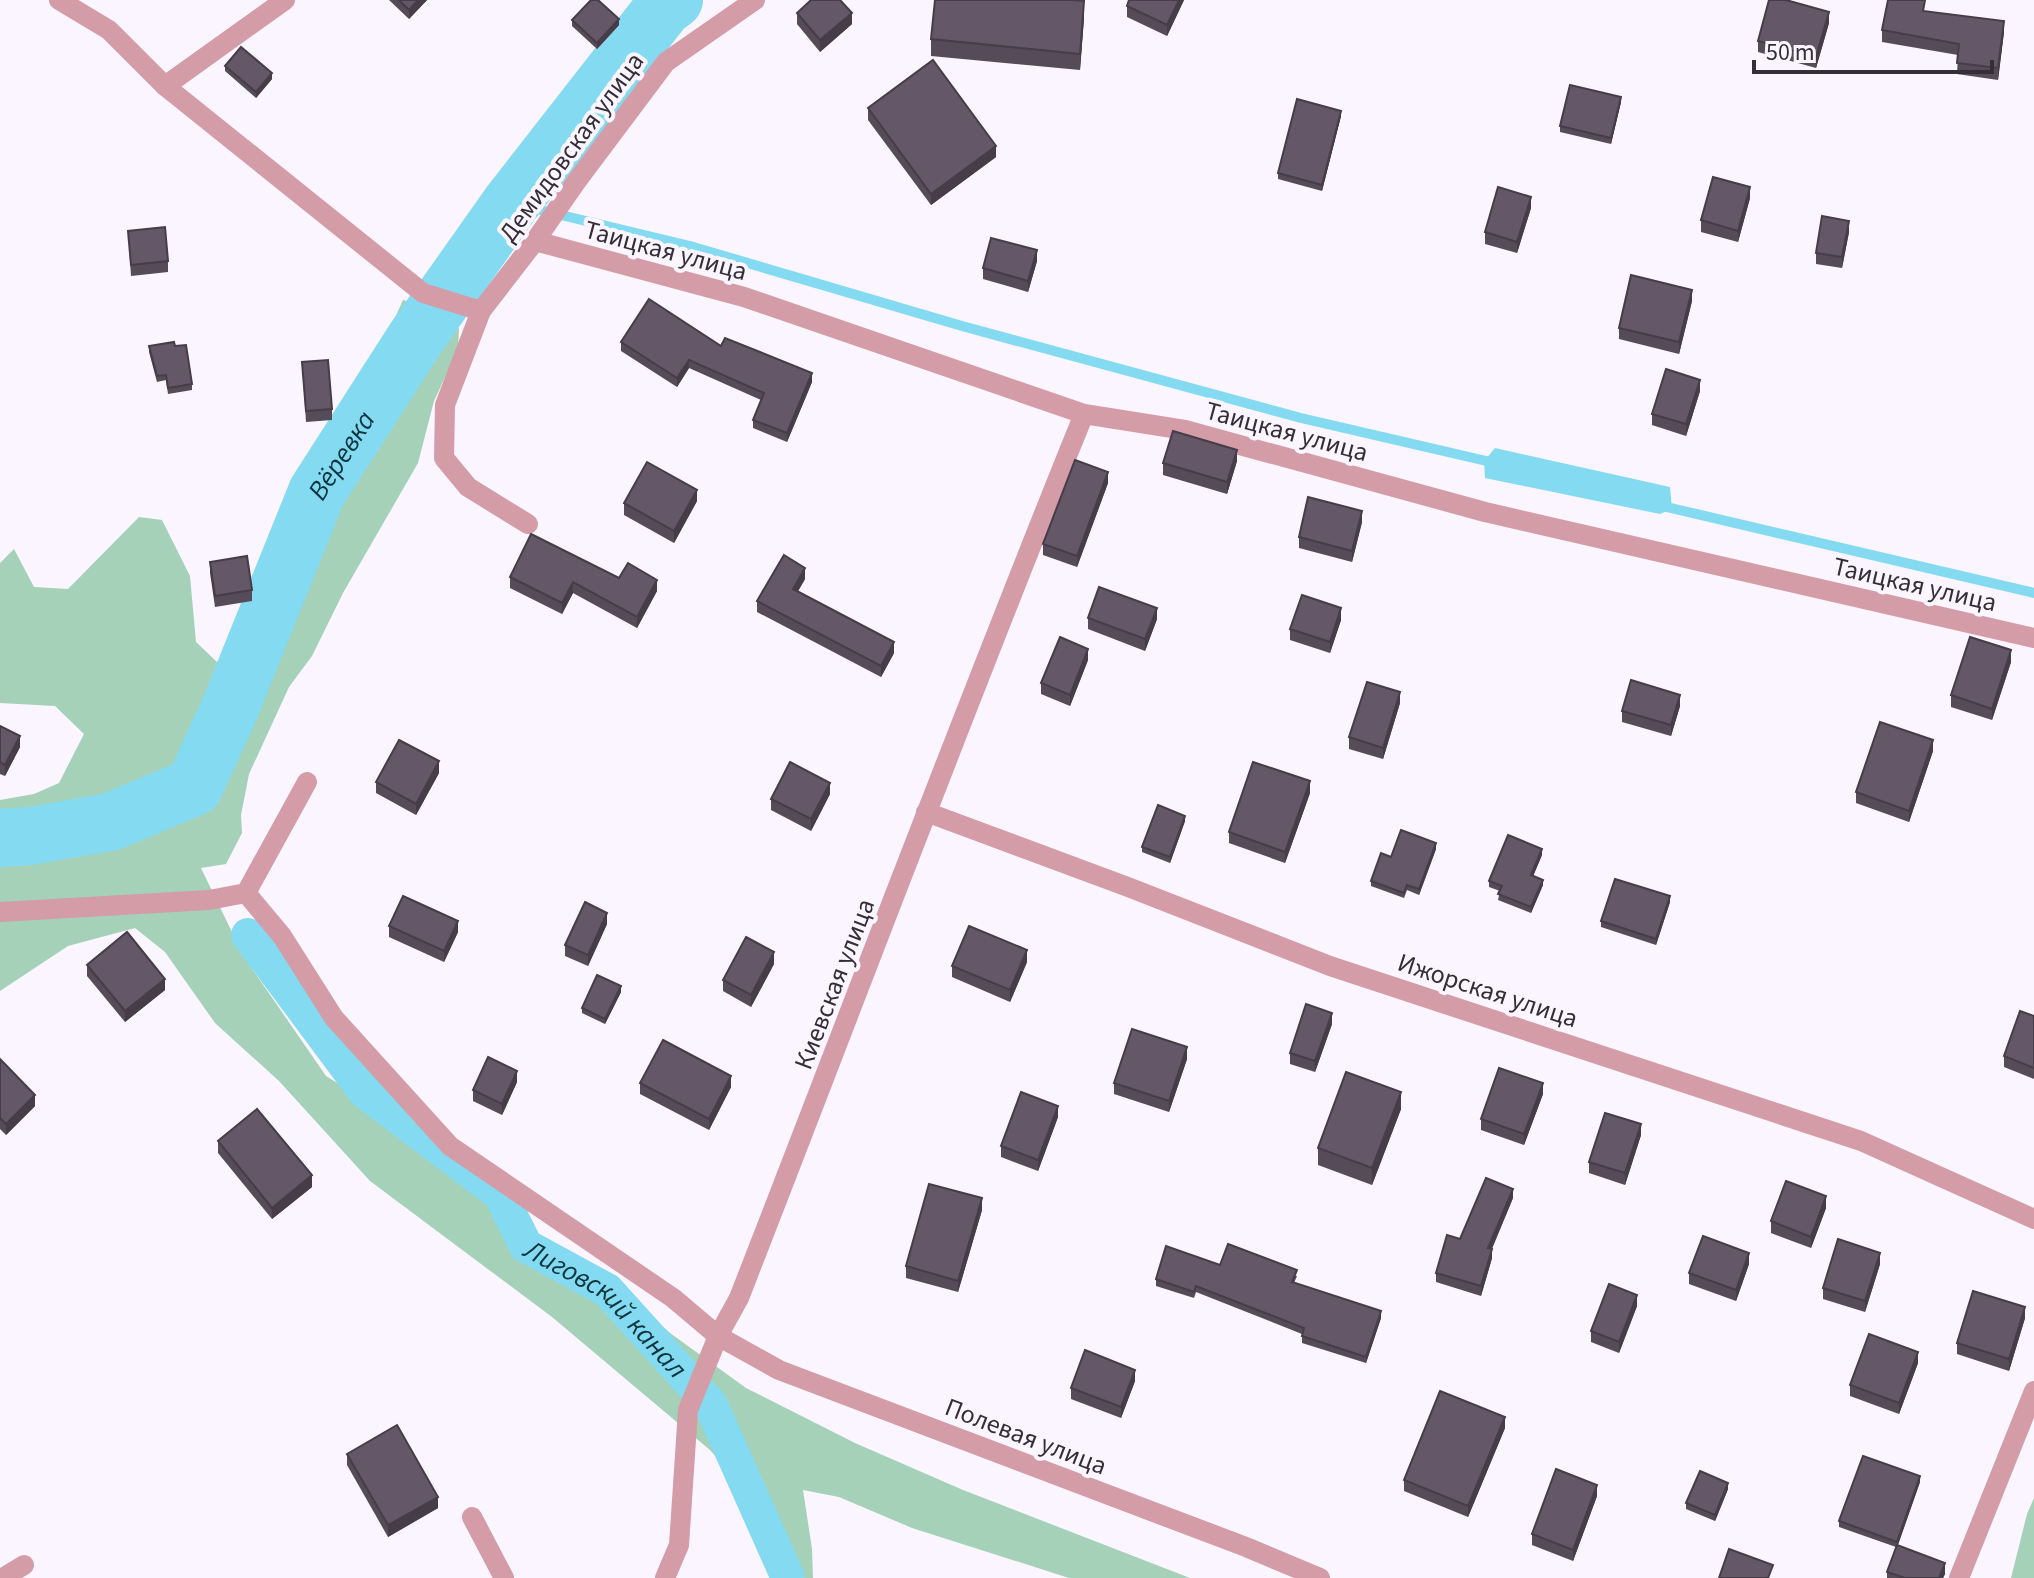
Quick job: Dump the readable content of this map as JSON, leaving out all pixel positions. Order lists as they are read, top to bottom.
{
  "streets": {
    "street": [
      "Демидовская улица",
      "Таицкая улица",
      "Киевская улица",
      "Ижорская улица",
      "Полевая улица"
    ]
  },
  "crossings": [
    ["Демидовская улица", "Таицкая улица"],
    ["Таицкая улица", "Киевская улица"],
    ["Киевская улица", "Ижорская улица"],
    ["Киевская улица", "Полевая улица"]
  ],
  "water": ["Вёревка", "Лиговский канал"],
  "scale_bar": "50 m"
}
